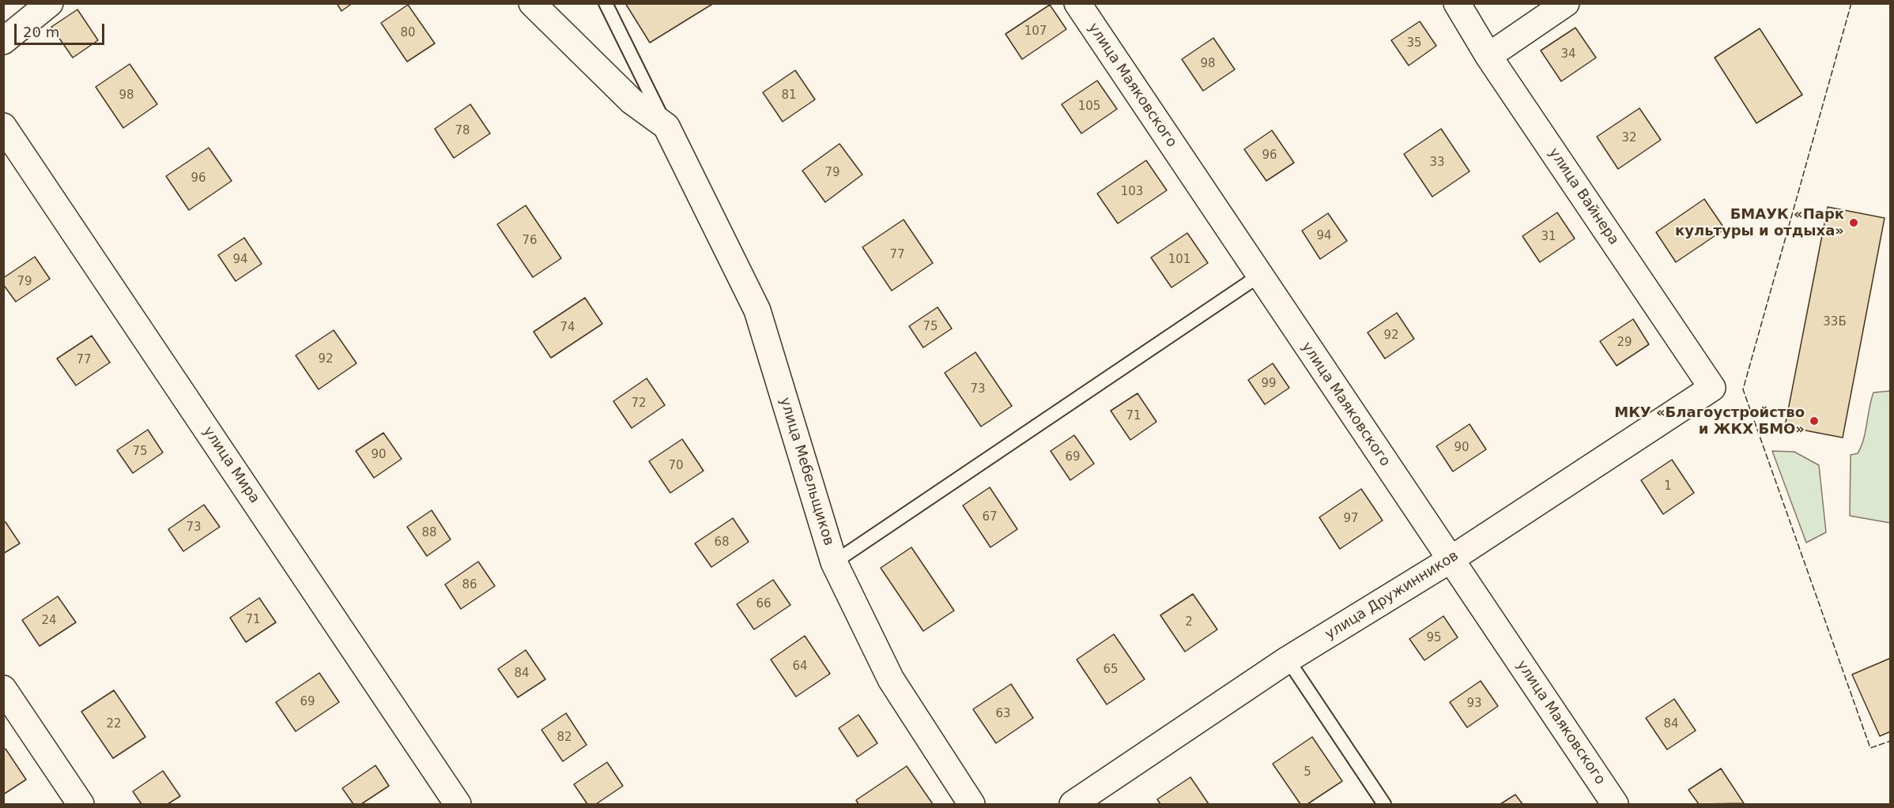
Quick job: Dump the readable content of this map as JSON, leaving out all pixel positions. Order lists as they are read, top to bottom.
{
  "streets": {
    "street": [
      "улица Маяковского",
      "улица Вайнера",
      "улица Мира",
      "улица Мебельщиков",
      "улица Дружинников"
    ]
  },
  "crossings": [
    ["улица Маяковского", "улица Дружинников"],
    ["улица Вайнера", "улица Дружинников"]
  ],
  "places": ["БМАУК «Парк культуры и отдыха»", "МКУ «Благоустройство и ЖКХ БМО»"],
  "house_numbers": [
    "107",
    "80",
    "35",
    "34",
    "98",
    "98",
    "81",
    "105",
    "78",
    "32",
    "96",
    "33",
    "79",
    "96",
    "103",
    "94",
    "31",
    "76",
    "77",
    "94",
    "101",
    "79",
    "33Б",
    "75",
    "74",
    "92",
    "29",
    "92",
    "77",
    "99",
    "73",
    "72",
    "71",
    "90",
    "75",
    "90",
    "69",
    "70",
    "1",
    "67",
    "97",
    "73",
    "88",
    "68",
    "86",
    "66",
    "71",
    "24",
    "2",
    "95",
    "64",
    "65",
    "84",
    "69",
    "93",
    "63",
    "22",
    "84",
    "82",
    "5"
  ],
  "scale_bar": "20 m"
}
